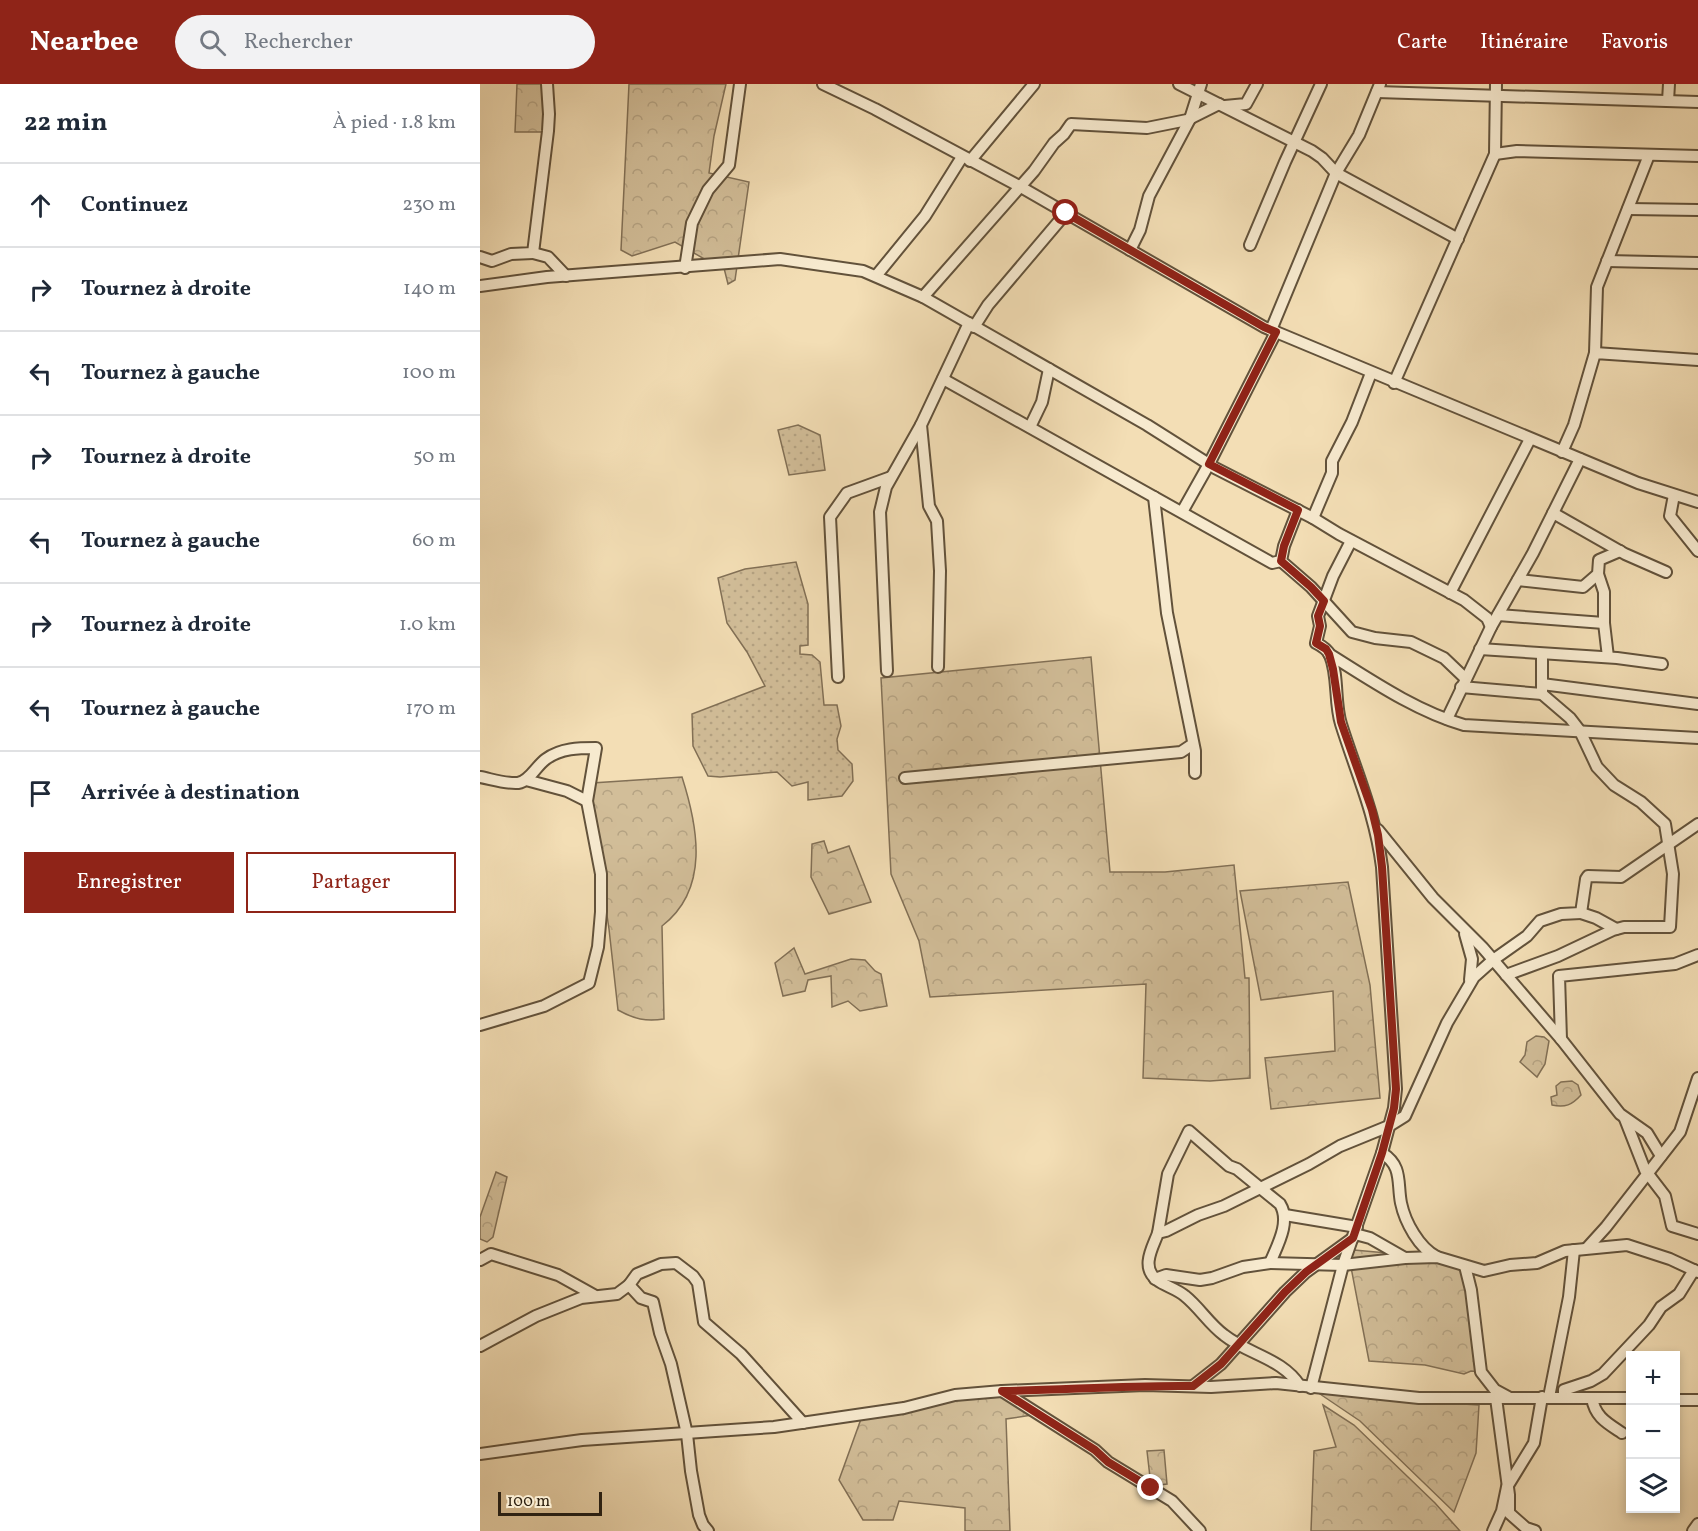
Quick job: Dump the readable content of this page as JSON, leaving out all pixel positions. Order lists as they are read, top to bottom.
{
  "scale_bar": "100 m",
  "page": {
    "header": "Nearbee",
    "search": "Rechercher",
    "nav": ["Carte", "Itinéraire", "Favoris"],
    "heading": ["22 min", "À pied · 1.8 km"],
    "list": [
      ["Continuez", "230 m"],
      ["Tournez à droite", "140 m"],
      ["Tournez à gauche", "100 m"],
      ["Tournez à droite", "50 m"],
      ["Tournez à gauche", "60 m"],
      ["Tournez à droite", "1.0 km"],
      ["Tournez à gauche", "170 m"],
      "Arrivée à destination"
    ],
    "buttons": ["Enregistrer", "Partager"],
    "map_buttons": ["+", "−"],
    "scale": "100 m"
  }
}
